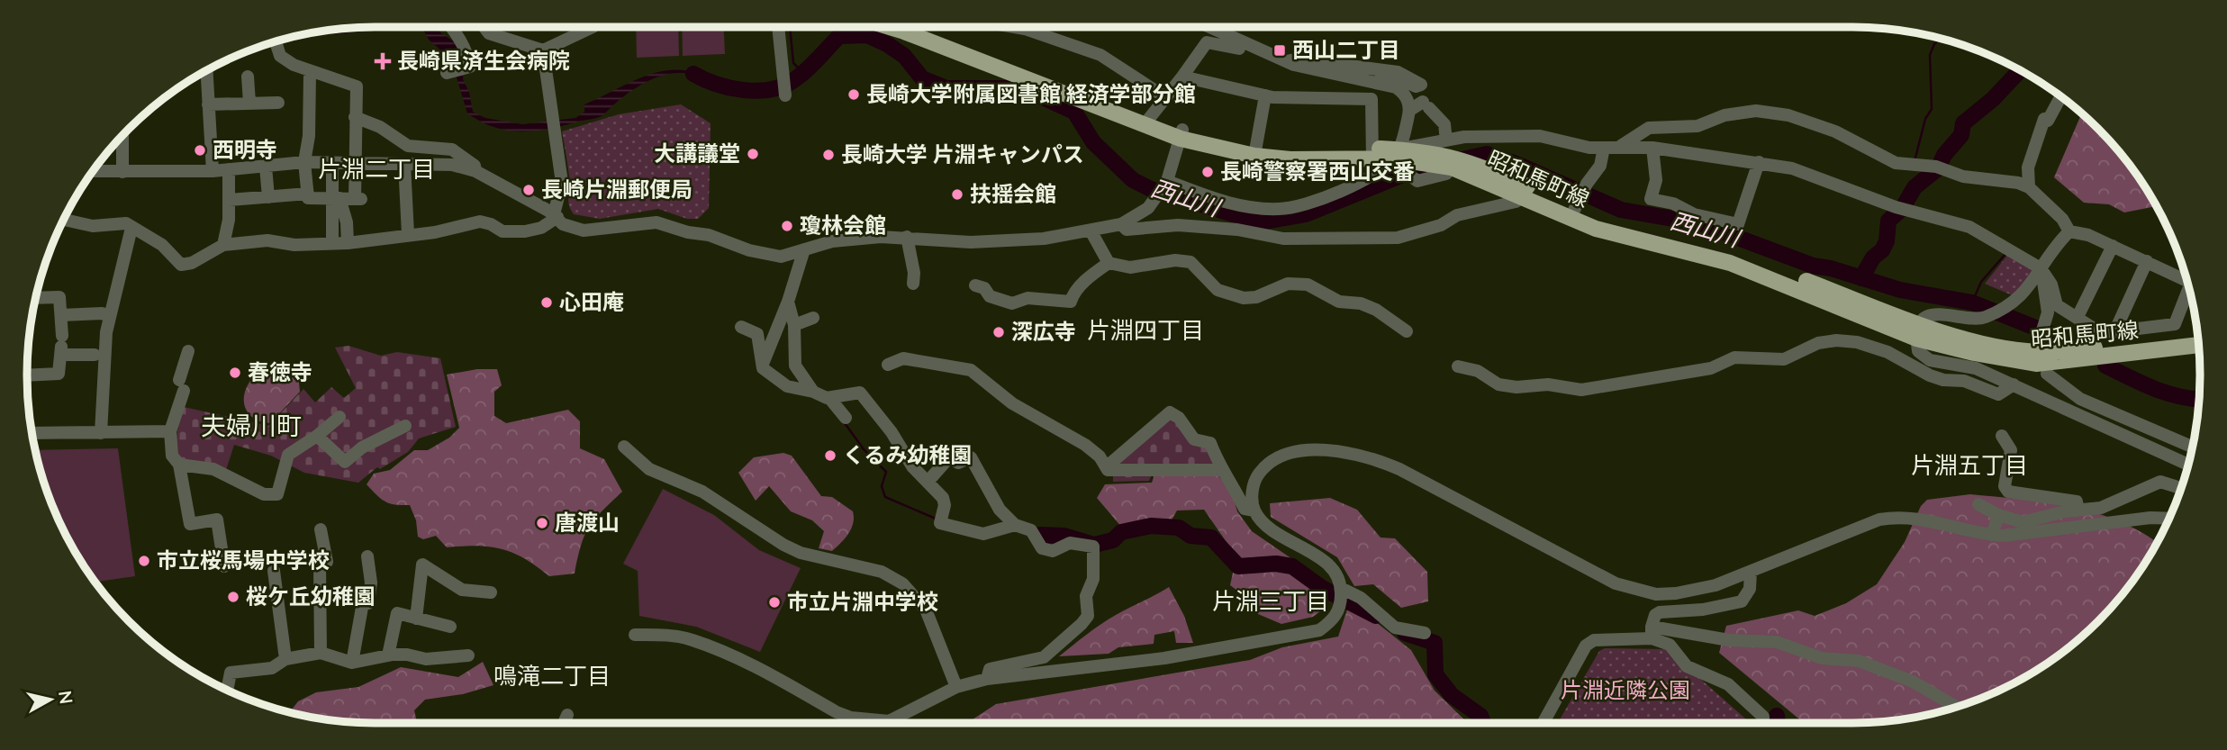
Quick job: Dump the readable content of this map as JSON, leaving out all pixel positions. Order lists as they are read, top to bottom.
{
  "streets": {
    "main road": ["昭和馬町線"]
  },
  "districts": [
    "片淵二丁目",
    "片淵四丁目",
    "夫婦川町",
    "片淵五丁目",
    "片淵三丁目",
    "鳴滝二丁目"
  ],
  "water": ["西山川"],
  "parks": ["片淵近隣公園"],
  "places": {
    "transit": ["西山二丁目"],
    "health": ["長崎県済生会病院"],
    "other": [
      "長崎大学附属図書館 経済学部分館",
      "西明寺",
      "大講議堂",
      "長崎大学 片淵キャンパス",
      "長崎警察署西山交番",
      "長崎片淵郵便局",
      "扶揺会館",
      "瓊林会館",
      "心田庵",
      "深広寺",
      "春徳寺",
      "くるみ幼稚園",
      "唐渡山",
      "市立桜馬場中学校",
      "桜ケ丘幼稚園",
      "市立片淵中学校"
    ]
  },
  "north": "right"
}
